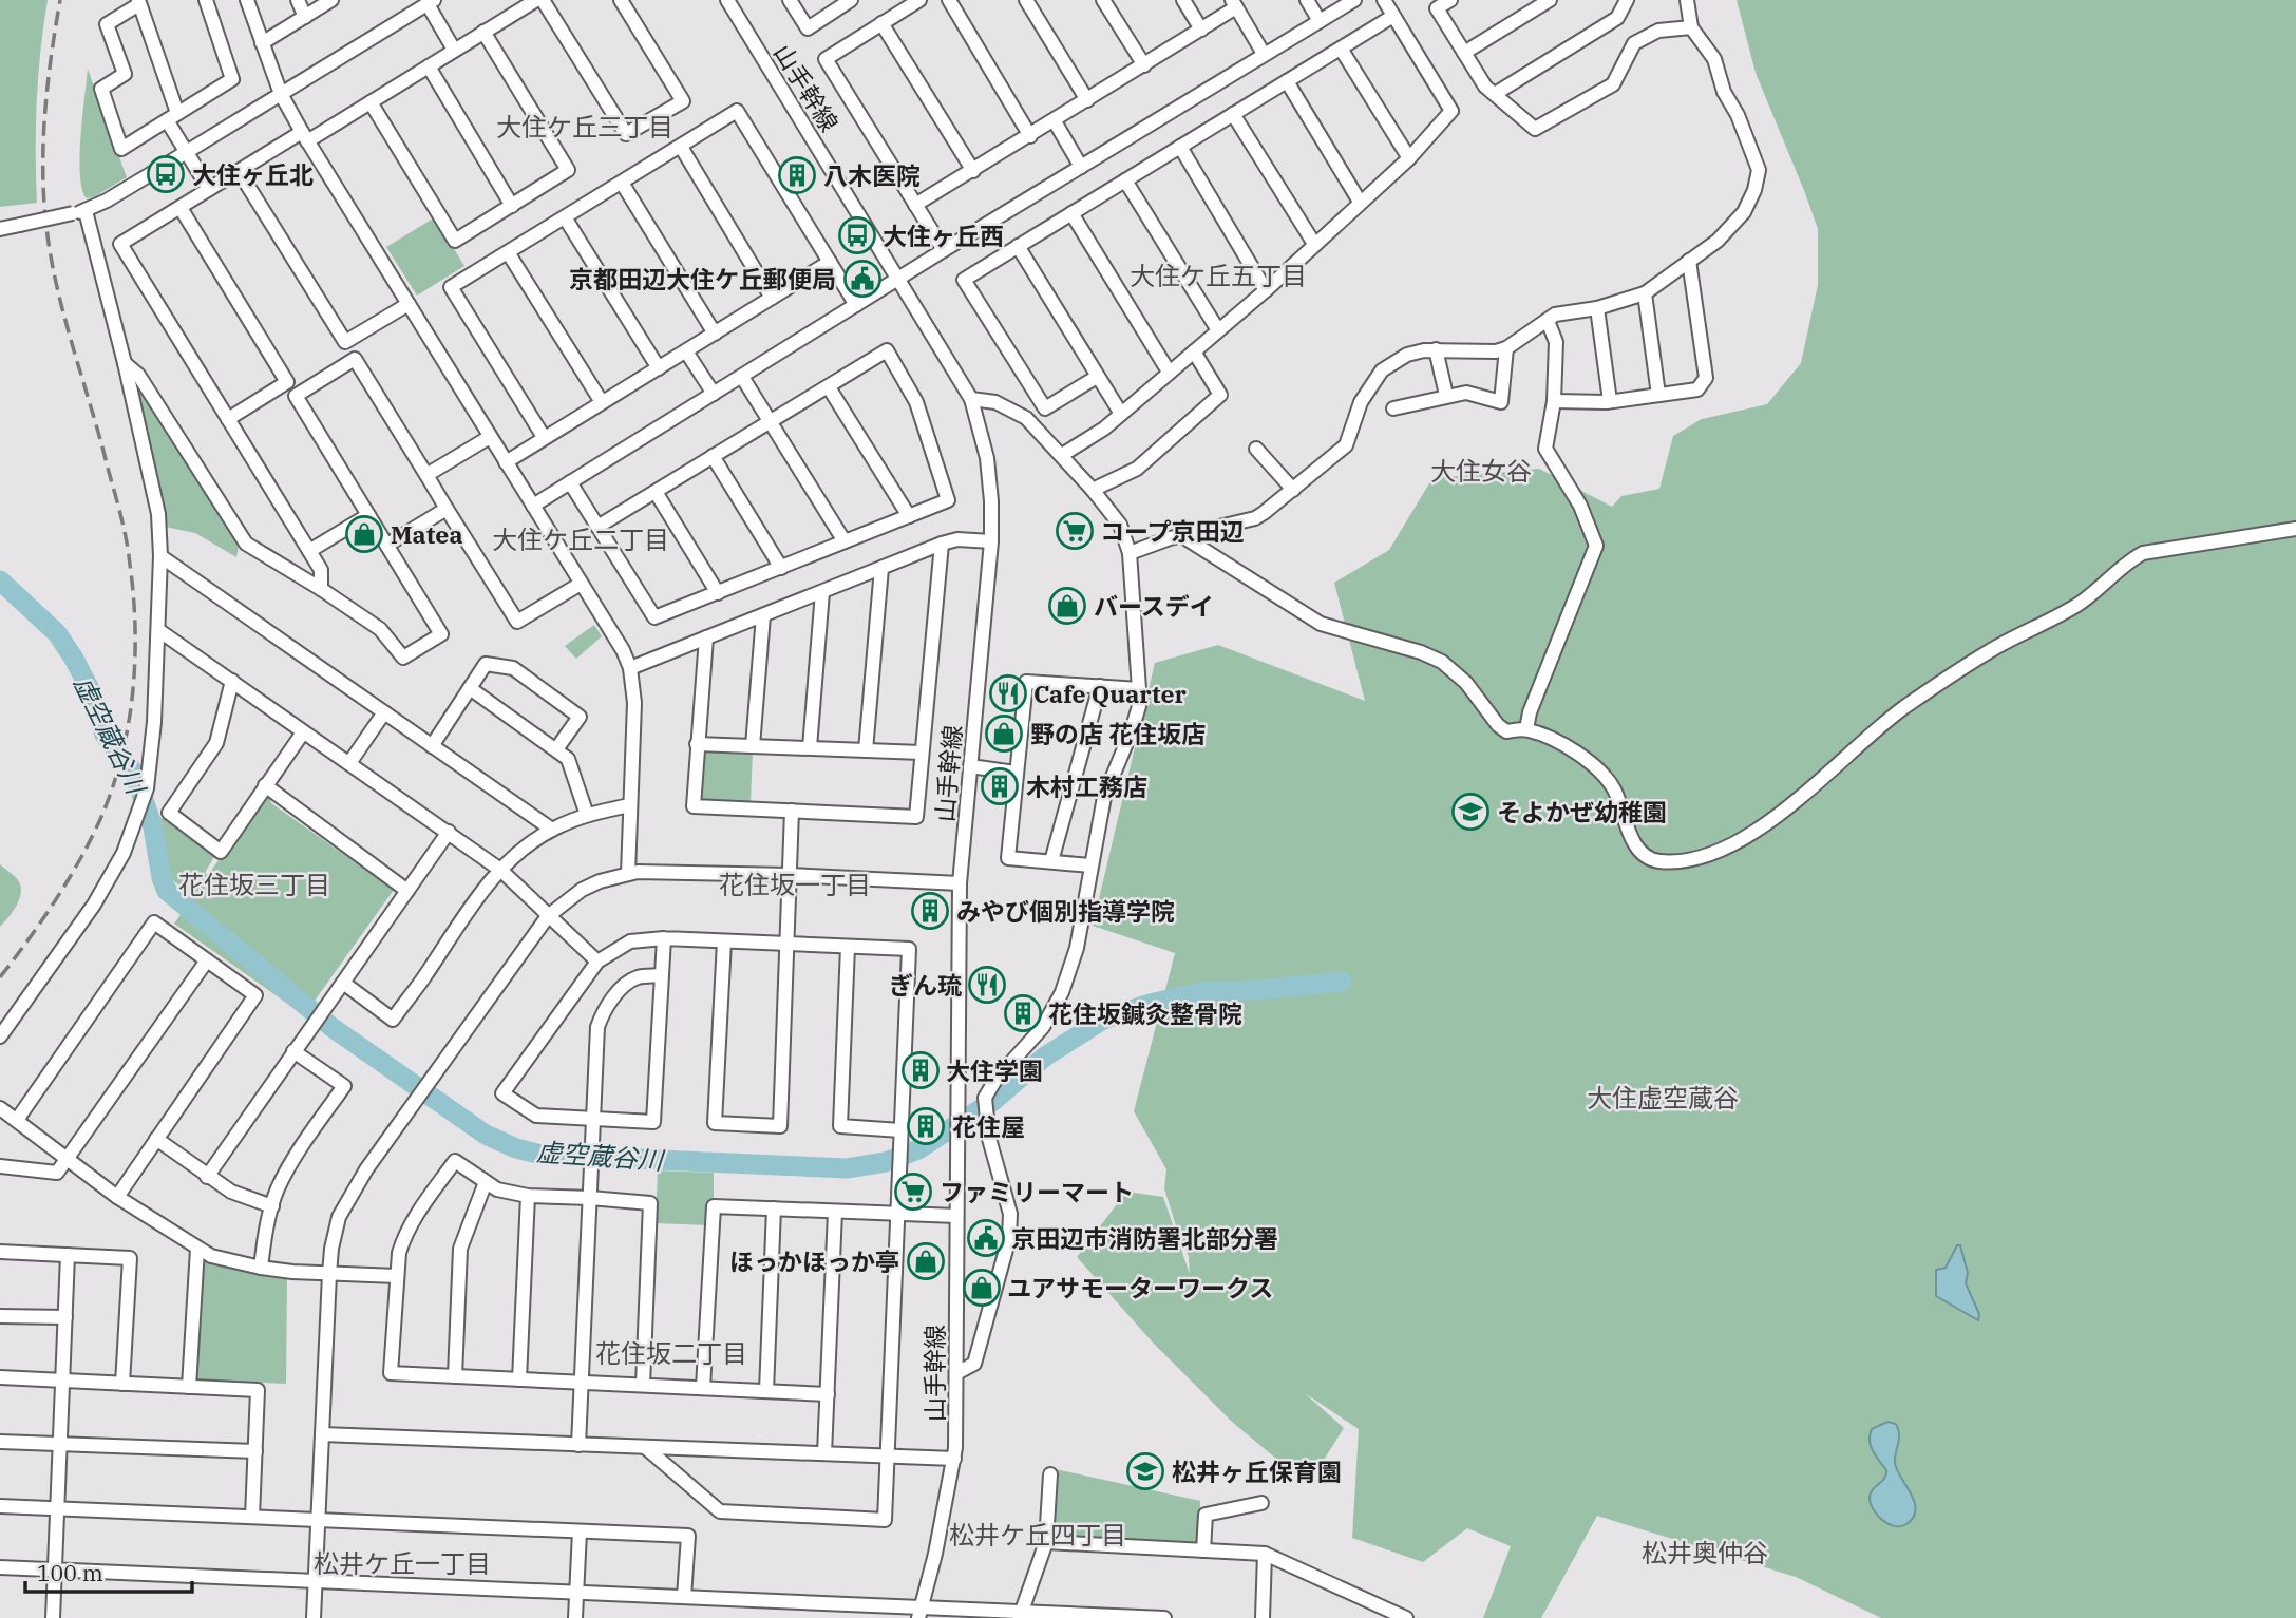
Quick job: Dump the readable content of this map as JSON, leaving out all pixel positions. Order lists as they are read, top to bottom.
{
  "streets": {
    "street": ["山手幹線"]
  },
  "districts": [
    "大住ケ丘三丁目",
    "大住ケ丘五丁目",
    "大住女谷",
    "大住ケ丘二丁目",
    "花住坂三丁目",
    "花住坂一丁目",
    "大住虚空蔵谷",
    "花住坂二丁目",
    "松井ケ丘四丁目",
    "松井奥仲谷",
    "松井ケ丘一丁目"
  ],
  "water": ["虚空蔵谷川"],
  "places": {
    "bus stop": ["大住ヶ丘北", "大住ヶ丘西"],
    "building": [
      "八木医院",
      "木村工務店",
      "みやび個別指導学院",
      "花住坂鍼灸整骨院",
      "大住学園",
      "花住屋"
    ],
    "public building": ["京都田辺大住ケ丘郵便局", "京田辺市消防署北部分署"],
    "supermarket": ["コープ京田辺", "ファミリーマート"],
    "shop": [
      "Matea",
      "バースデイ",
      "野の店 花住坂店",
      "ほっかほっか亭",
      "ユアサモーターワークス"
    ],
    "restaurant": ["Cafe Quarter", "ぎん琉"],
    "school or university": ["そよかぜ幼稚園", "松井ヶ丘保育園"]
  },
  "scale_bar": "100 m"
}
